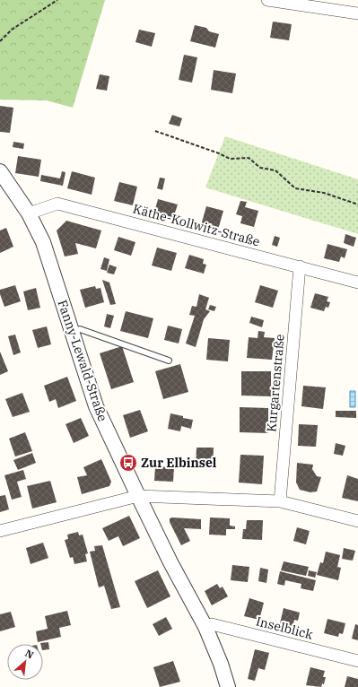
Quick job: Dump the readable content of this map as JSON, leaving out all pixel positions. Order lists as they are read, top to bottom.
{
  "streets": {
    "street": [
      "Käthe-Kollwitz-Straße",
      "Fanny-Lewald-Straße",
      "Kurgartenstraße",
      "Inselblick"
    ]
  },
  "crossings": [
    ["Käthe-Kollwitz-Straße", "Fanny-Lewald-Straße"],
    ["Käthe-Kollwitz-Straße", "Kurgartenstraße"],
    ["Fanny-Lewald-Straße", "Inselblick"]
  ],
  "places": {
    "bus stop": ["Zur Elbinsel"]
  },
  "north": "top right"
}
